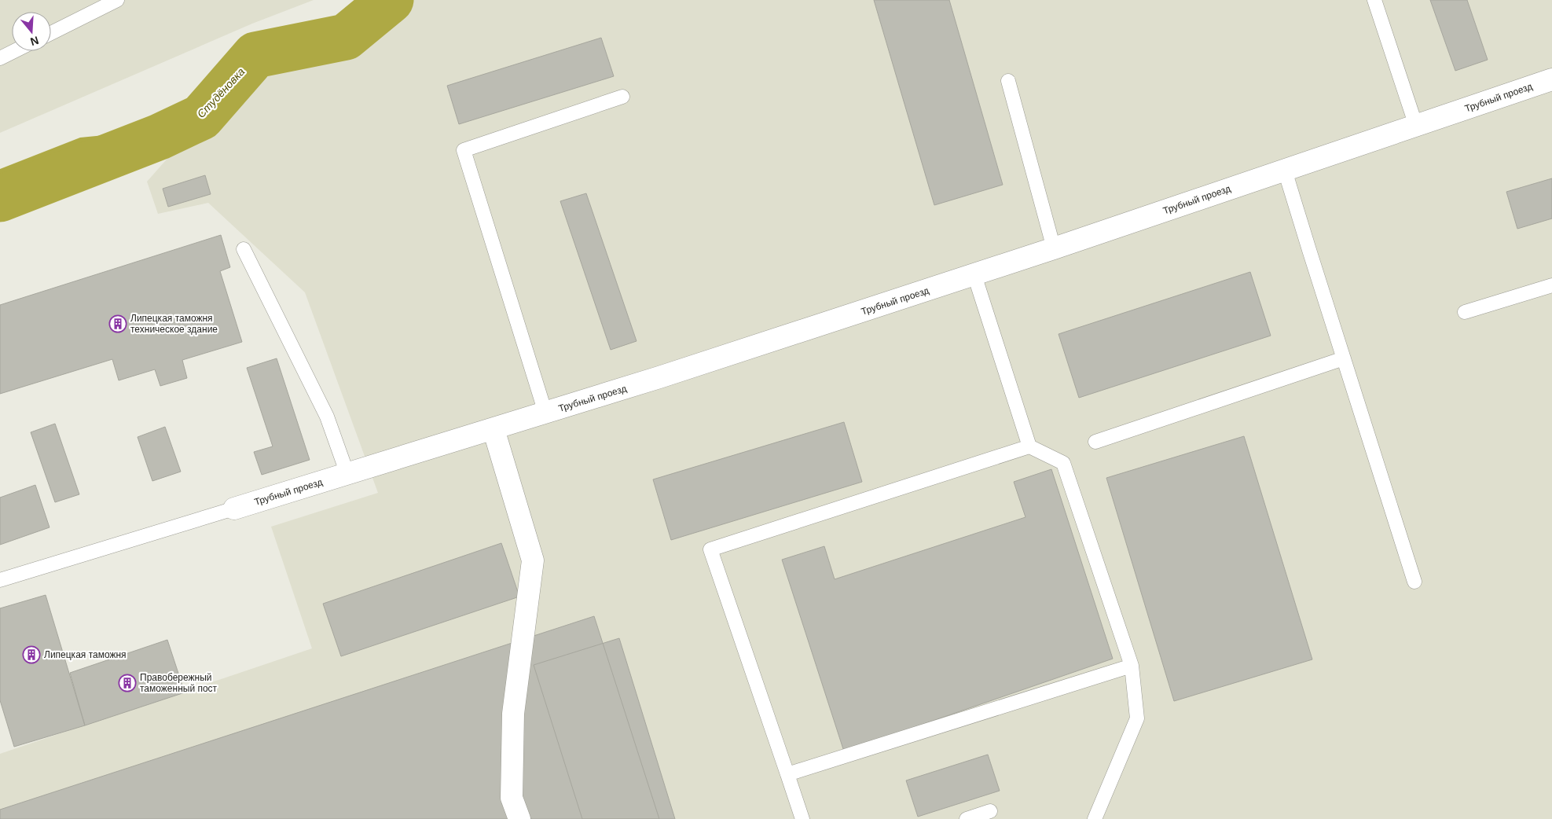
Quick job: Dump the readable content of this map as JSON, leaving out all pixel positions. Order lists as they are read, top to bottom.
{
  "streets": {
    "street": ["Трубный проезд"]
  },
  "water": ["Студёновка"],
  "places": {
    "building": ["Липецкая таможня техническое здание", "Липецкая таможня", "Правобережный таможенный пост"]
  },
  "north": "bottom"
}
